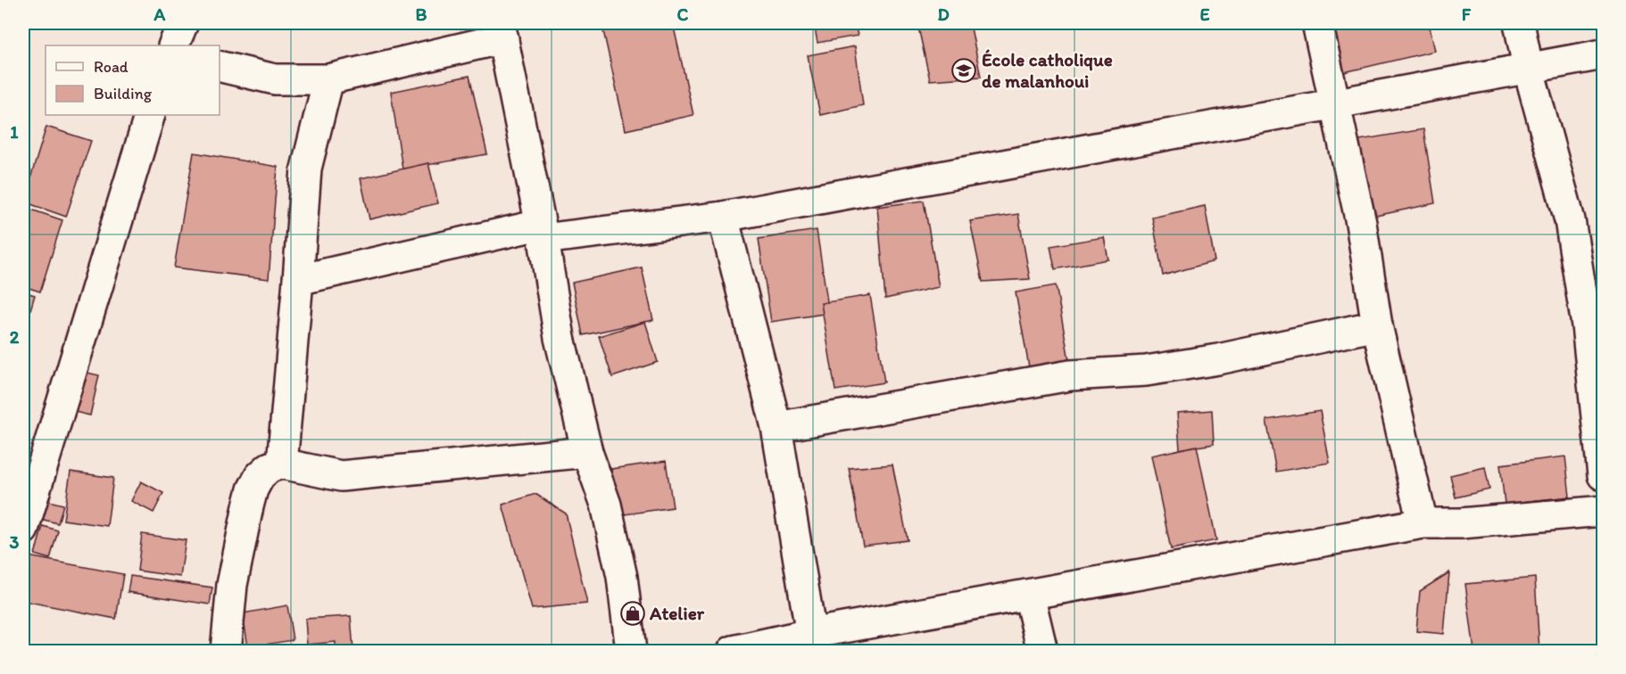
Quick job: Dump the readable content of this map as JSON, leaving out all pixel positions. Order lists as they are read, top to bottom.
{
  "places": {
    "school or university": ["École catholique de malanhoui"],
    "shop": ["Atelier"]
  },
  "legend": ["Road", "Building"],
  "grid": {
    "columns": [
      "A",
      "B",
      "C",
      "D",
      "E",
      "F"
    ],
    "rows": ["1", "2", "3"]
  }
}
